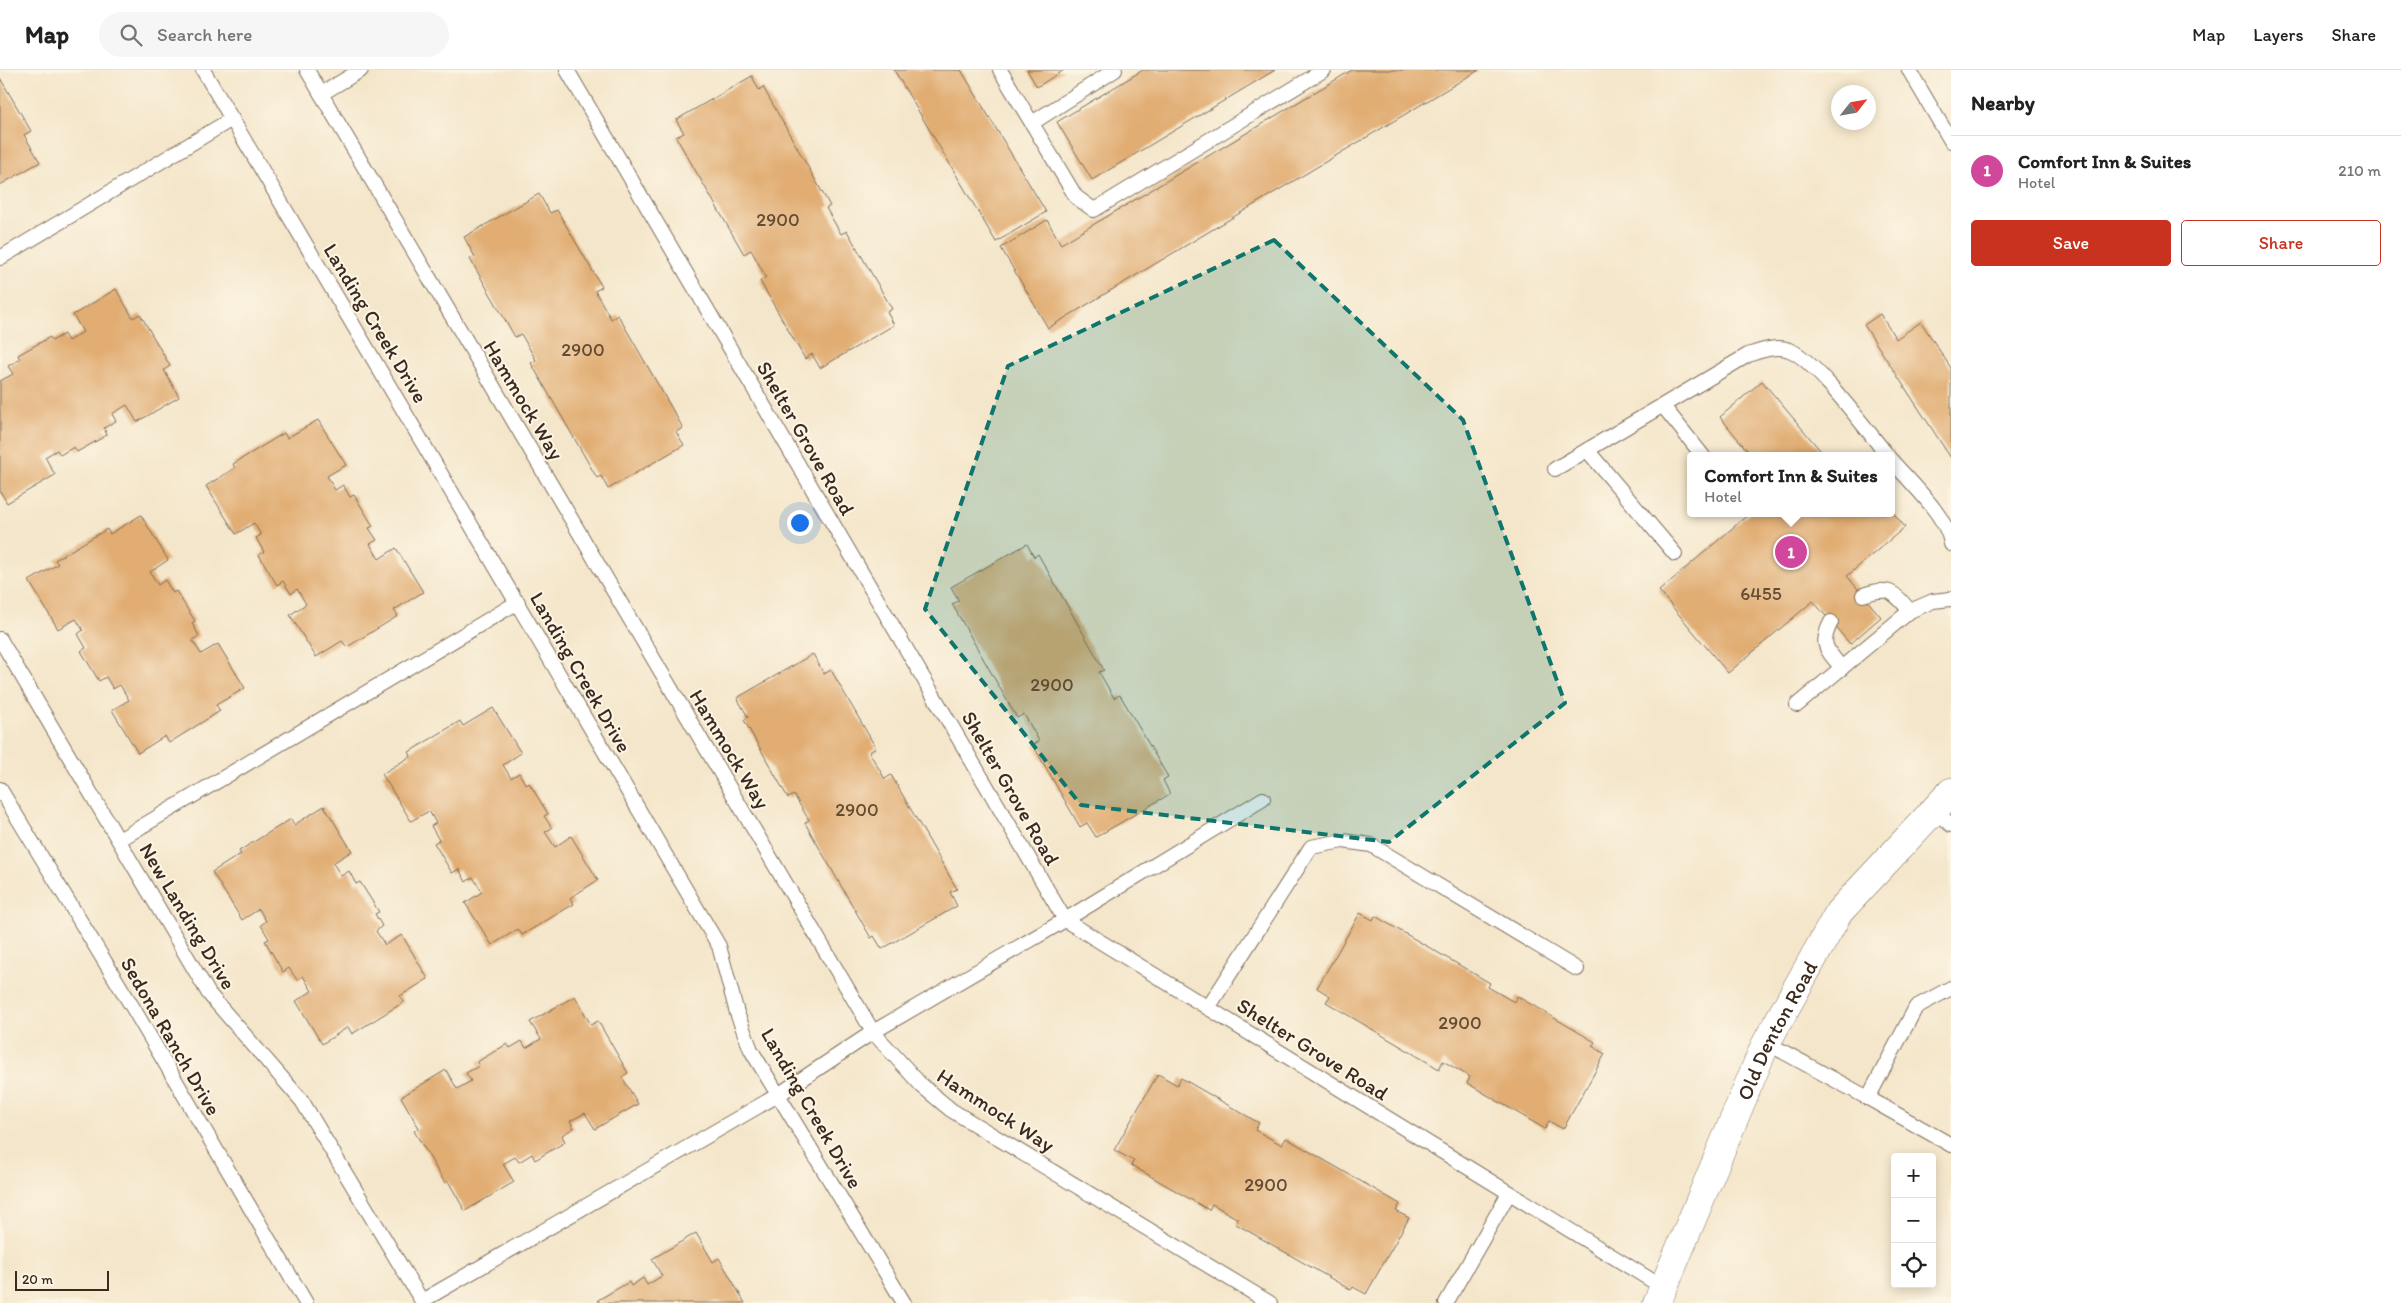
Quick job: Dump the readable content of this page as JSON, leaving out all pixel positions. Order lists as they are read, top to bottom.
{
  "streets": {
    "street": ["Old Denton Road"],
    "lane": [
      "Landing Creek Drive",
      "Hammock Way",
      "Shelter Grove Road",
      "New Landing Drive",
      "Sedona Ranch Drive"
    ]
  },
  "crossings": [
    ["Shelter Grove Road", "Old Denton Road"]
  ],
  "house_numbers": [
    "2900",
    "2900",
    "6455",
    "2900",
    "2900",
    "2900",
    "2900"
  ],
  "scale_bar": "20 m",
  "north": "top right",
  "page": {
    "header": "Map",
    "search": "Search here",
    "nav": ["Map", "Layers", "Share"],
    "heading": "Nearby",
    "list": [
      {
        "mark": "1",
        "name": "Comfort Inn & Suites",
        "note": "Hotel",
        "value": "210 m"
      }
    ],
    "buttons": ["Save", "Share"],
    "popup": ["Comfort Inn & Suites", "Hotel"],
    "pins": "1",
    "map_buttons": ["+", "−"],
    "scale": "20 m"
  }
}
